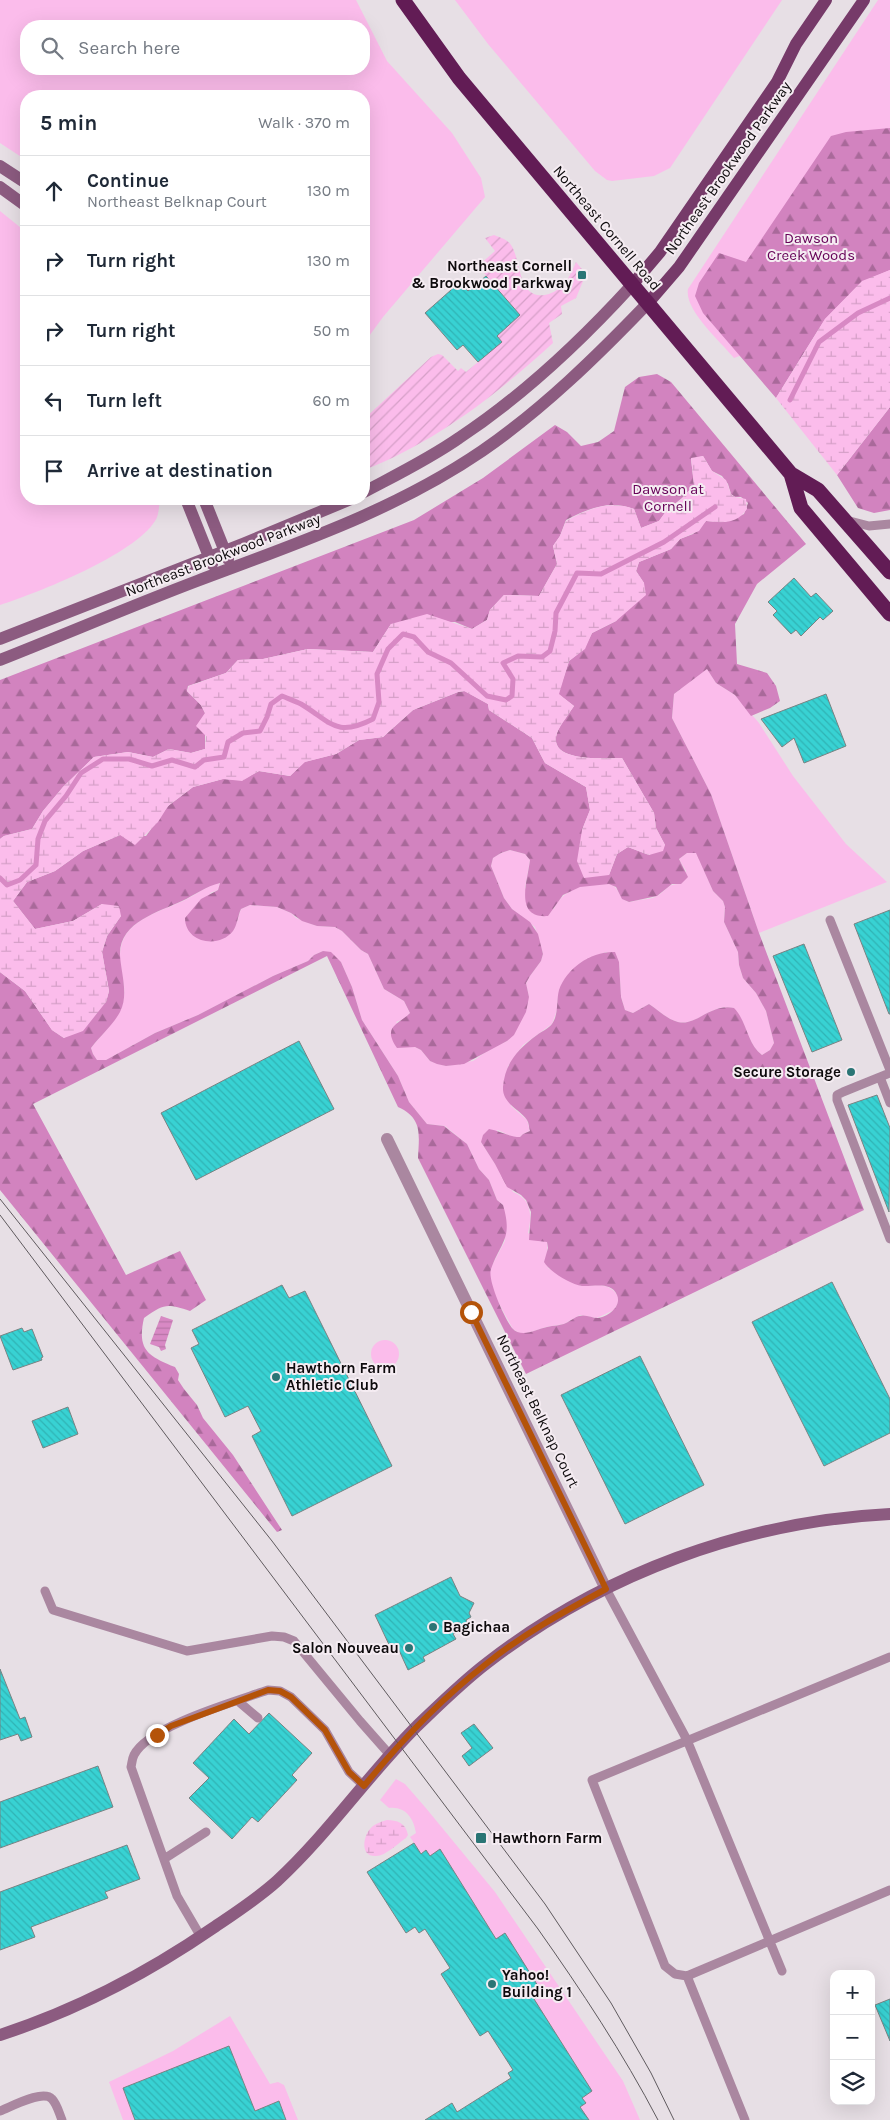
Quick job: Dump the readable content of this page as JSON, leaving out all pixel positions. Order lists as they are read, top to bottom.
{
  "streets": {
    "highway": ["Northeast Cornell Road"],
    "main road": ["Northeast Brookwood Parkway"],
    "street": ["Northeast Belknap Court"]
  },
  "crossings": [
    ["Northeast Brookwood Parkway", "Northeast Cornell Road"]
  ],
  "parks": ["Dawson Creek Woods", "Dawson at Cornell"],
  "places": {
    "transit": ["Northeast Cornell & Brookwood Parkway", "Hawthorn Farm"],
    "other": [
      "Secure Storage",
      "Hawthorn Farm Athletic Club",
      "Bagichaa",
      "Salon Nouveau",
      "Yahoo! Building 1"
    ]
  },
  "page": {
    "search": "Search here",
    "heading": ["5 min", "Walk · 370 m"],
    "list": [
      ["Continue", "Northeast Belknap Court", "130 m"],
      ["Turn right", "130 m"],
      ["Turn right", "50 m"],
      ["Turn left", "60 m"],
      "Arrive at destination"
    ],
    "map_buttons": ["+", "−"]
  }
}
